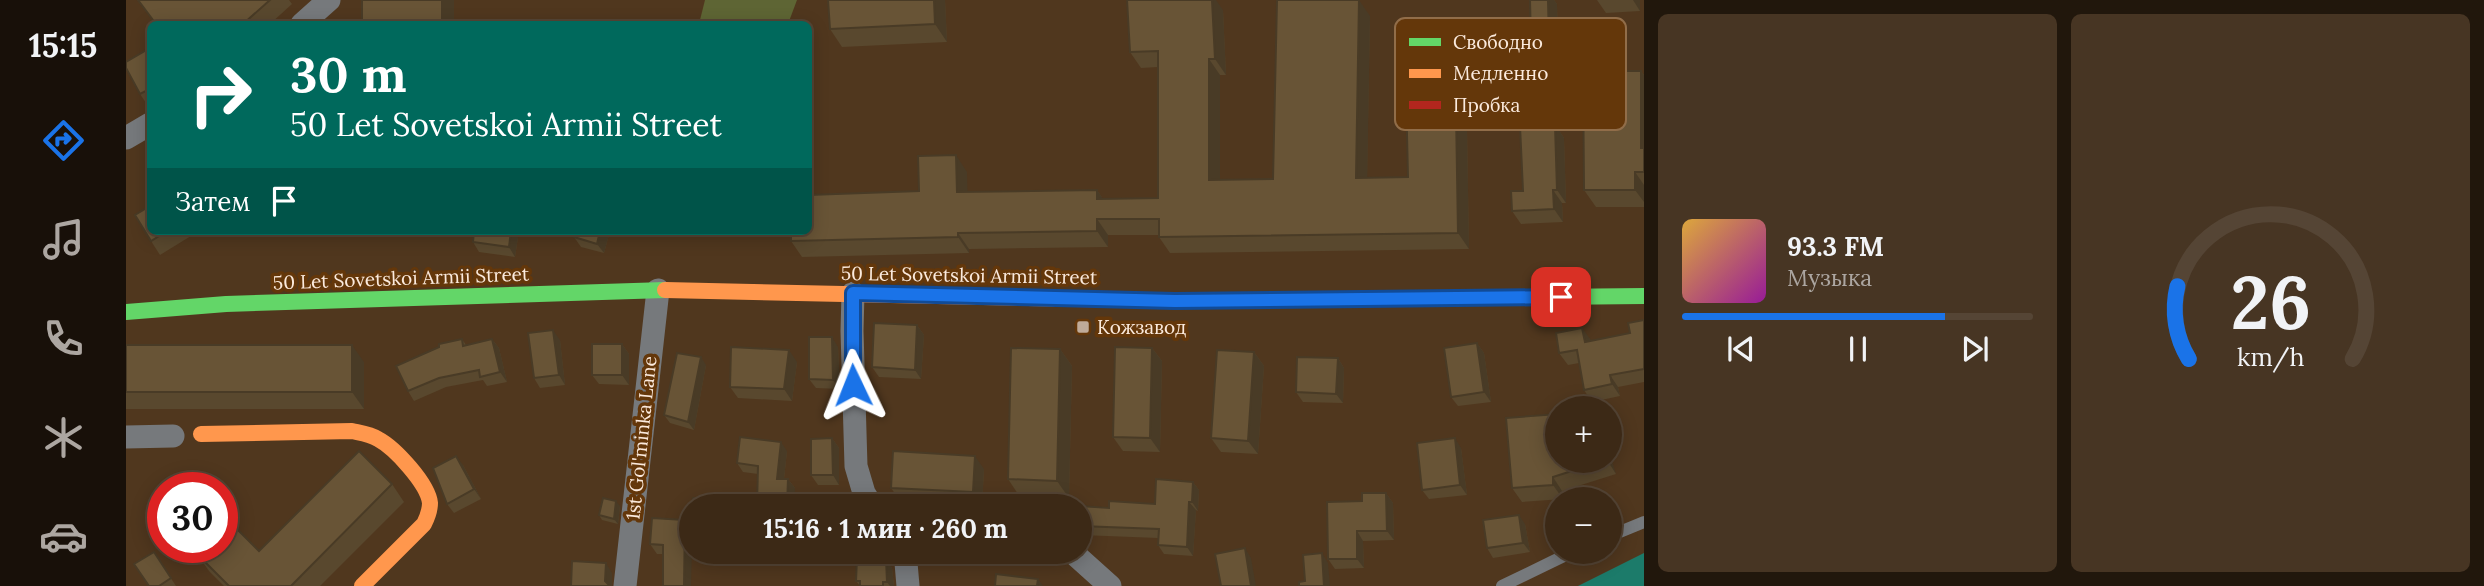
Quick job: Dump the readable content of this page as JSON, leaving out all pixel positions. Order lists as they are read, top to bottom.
{
  "streets": {
    "main road": ["50 Let Sovetskoi Armii Street"],
    "street": ["1st Gol'minka Lane"]
  },
  "crossings": [
    ["50 Let Sovetskoi Armii Street", "1st Gol'minka Lane"]
  ],
  "places": {
    "transit": ["Кожзавод"]
  },
  "legend": ["Свободно", "Медленно", "Пробка"],
  "page": {
    "tabs": "15:15",
    "turn": ["30 m", "50 Let Sovetskoi Armii Street"],
    "then": "Затем",
    "song": ["93.3 FM", "Музыка"],
    "map_buttons": ["+", "−"],
    "limit": "30",
    "trip": "15:16 · 1 мин · 260 m",
    "gauge": ["26", "km/h"]
  }
}
